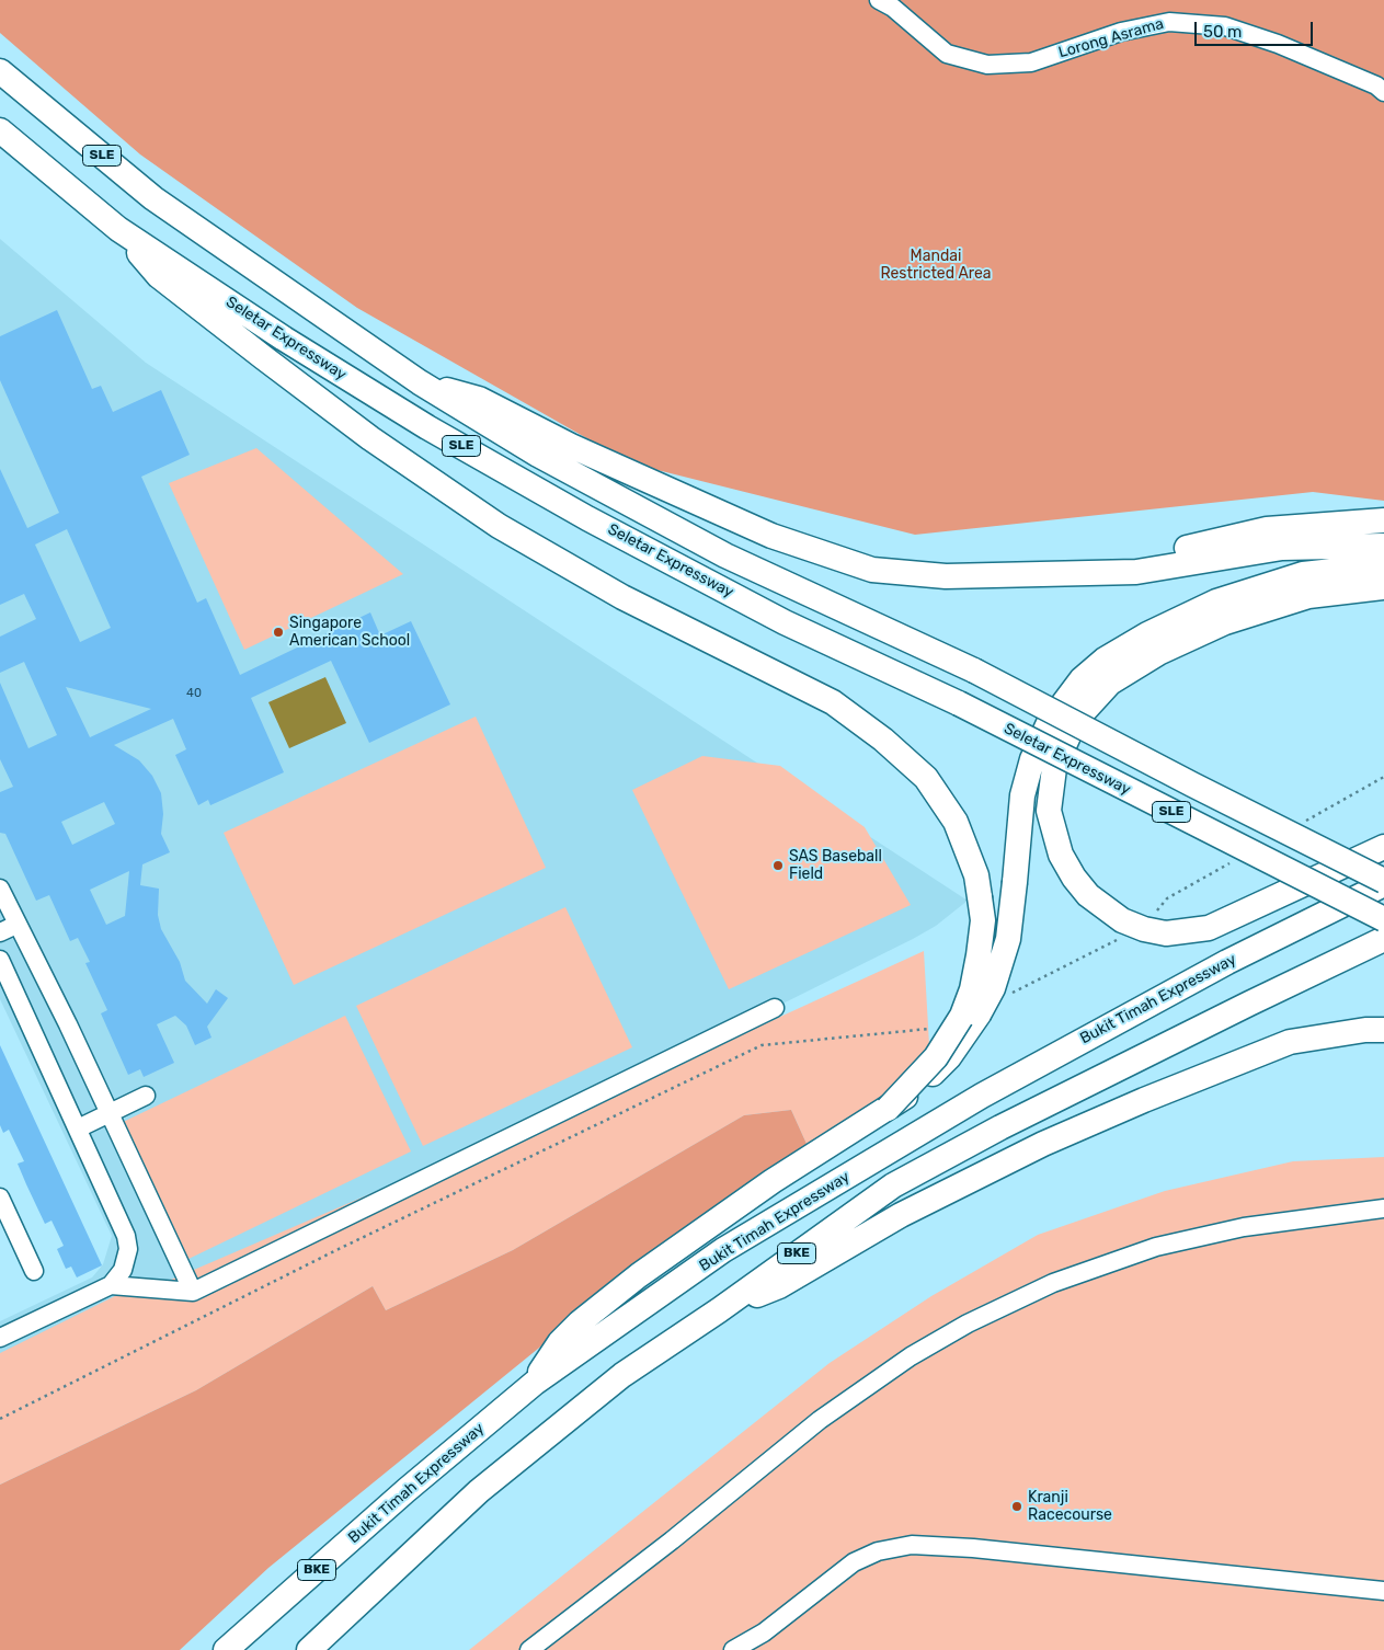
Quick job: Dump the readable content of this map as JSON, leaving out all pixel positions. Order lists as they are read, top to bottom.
{
  "streets": {
    "highway": [
      "SLE",
      "Seletar Expressway",
      "Bukit Timah Expressway",
      "BKE"
    ],
    "street": ["Lorong Asrama"]
  },
  "parks": ["Mandai Restricted Area"],
  "places": ["Singapore American School", "SAS Baseball Field", "Kranji Racecourse"],
  "house_numbers": ["40"],
  "scale_bar": "50 m"
}
